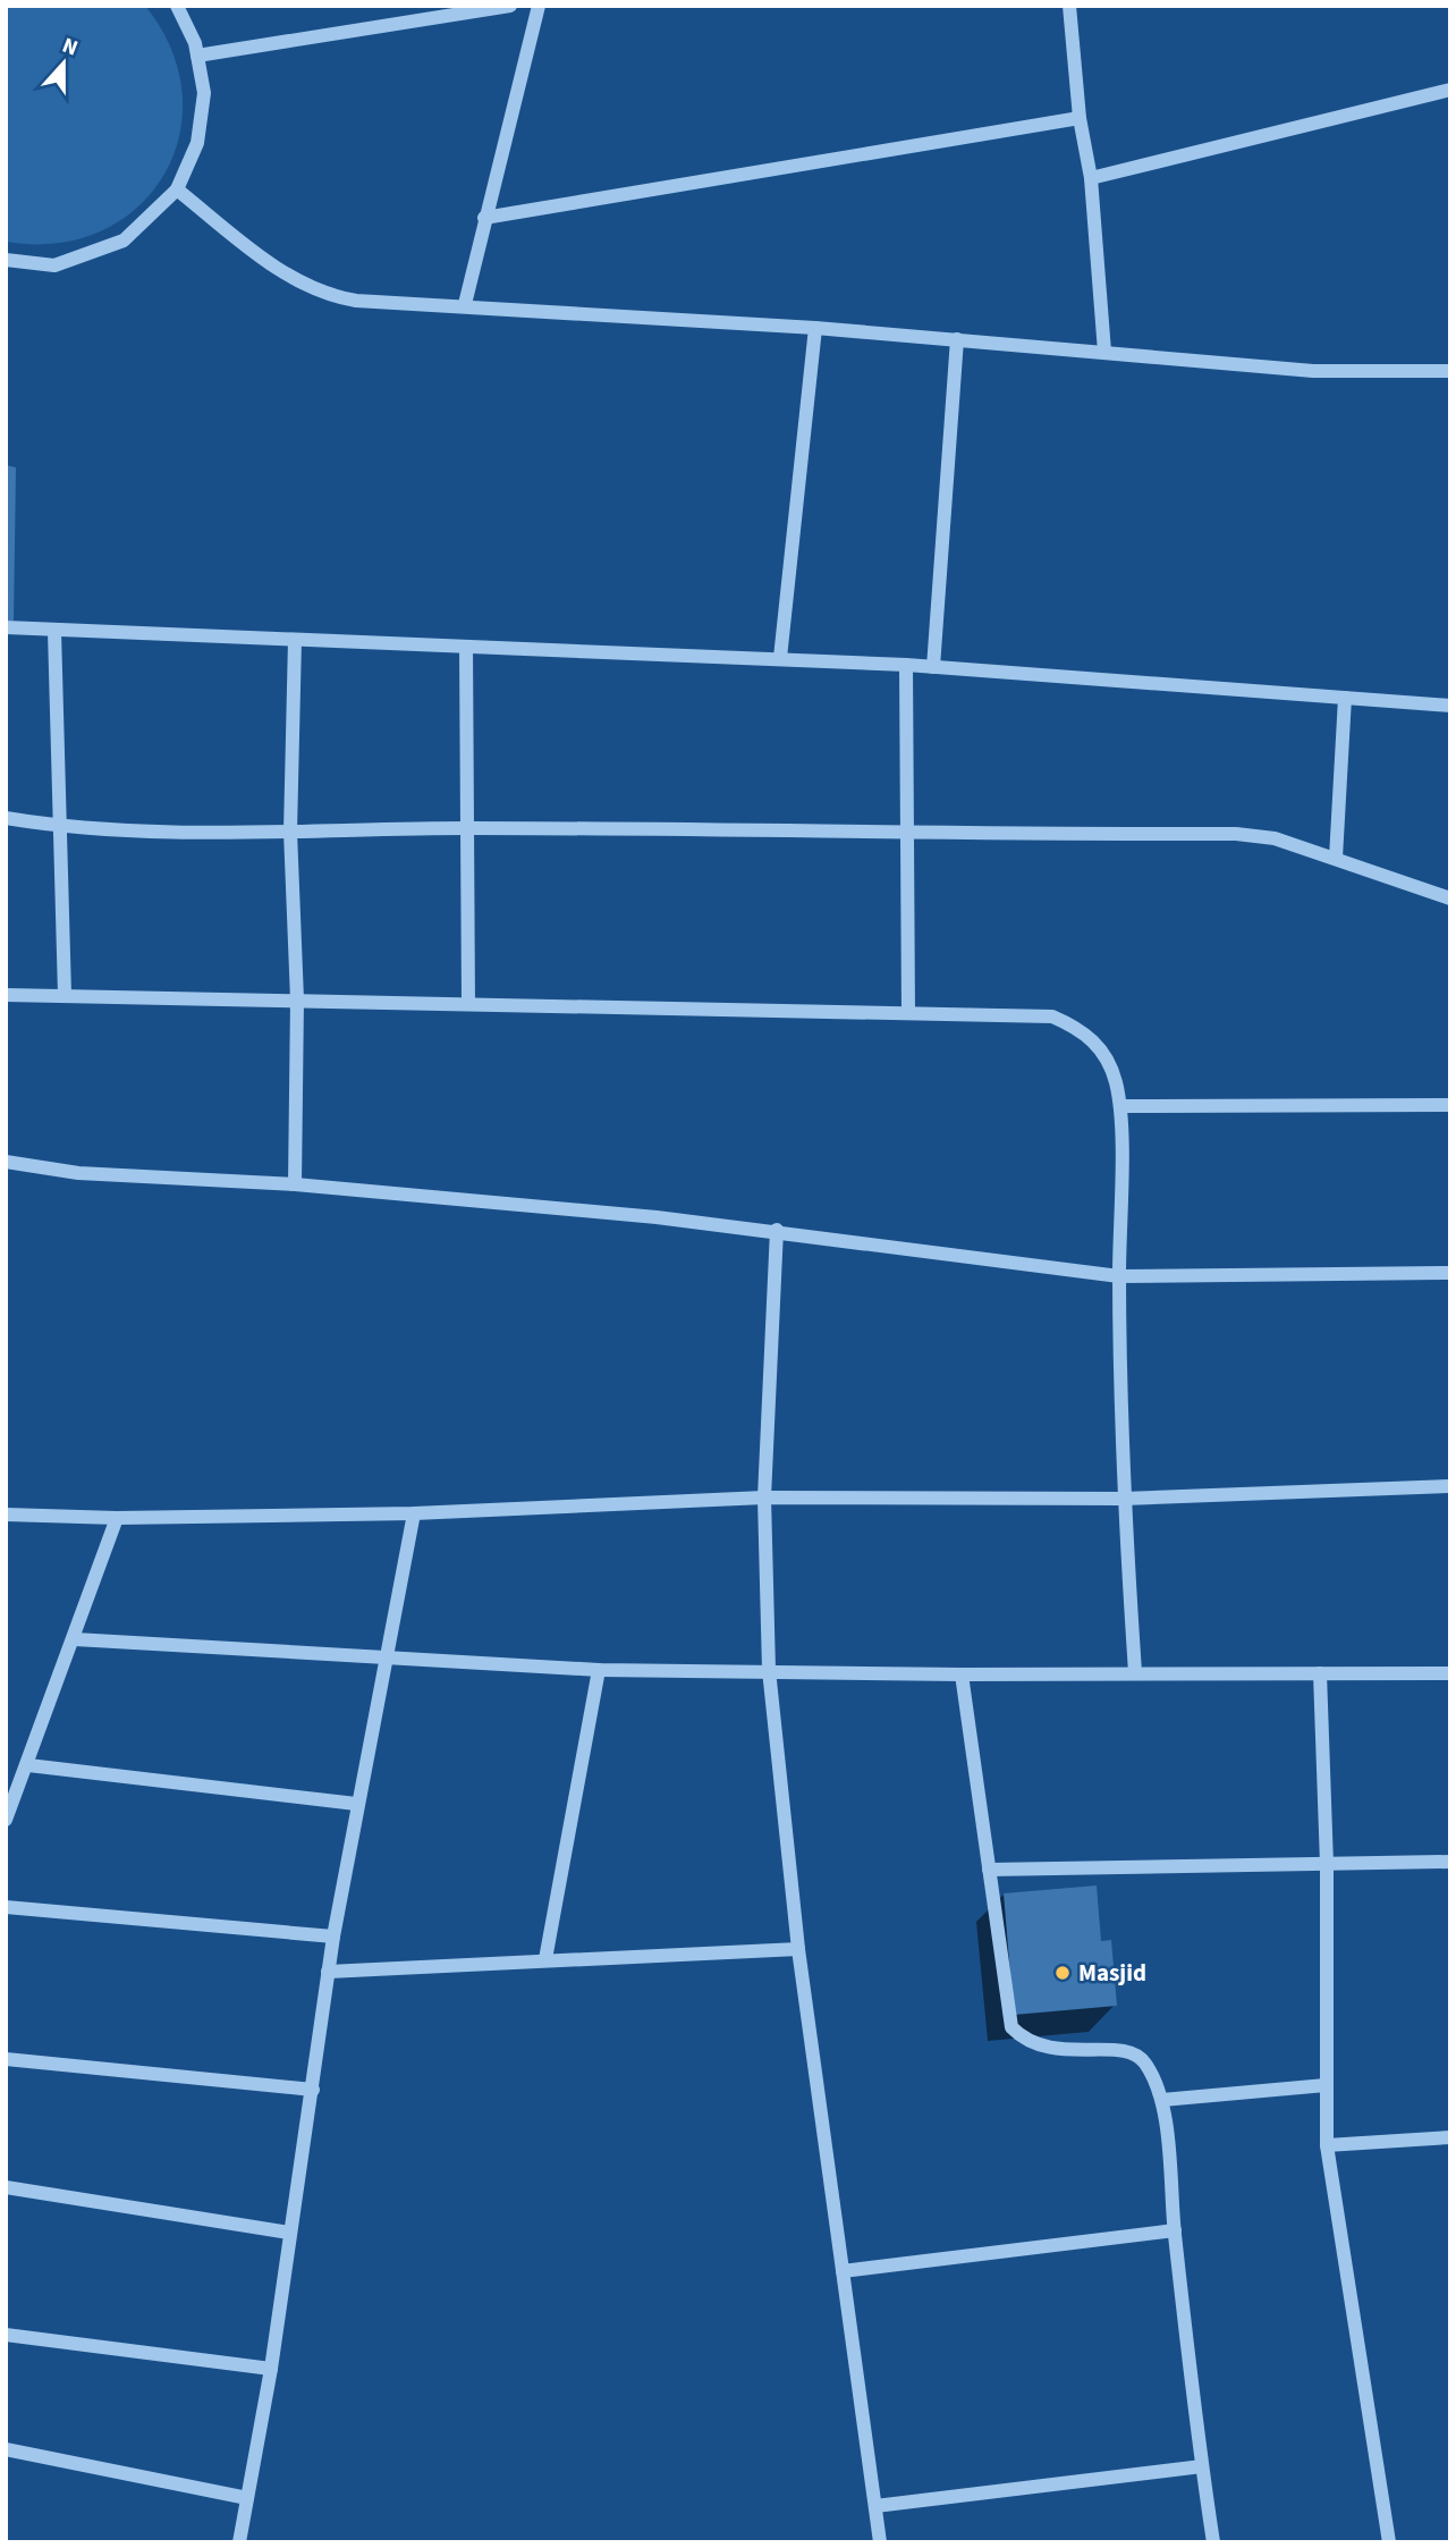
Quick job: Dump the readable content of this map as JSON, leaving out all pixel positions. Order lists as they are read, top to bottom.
{
  "places": ["Masjid"],
  "north": "top"
}
